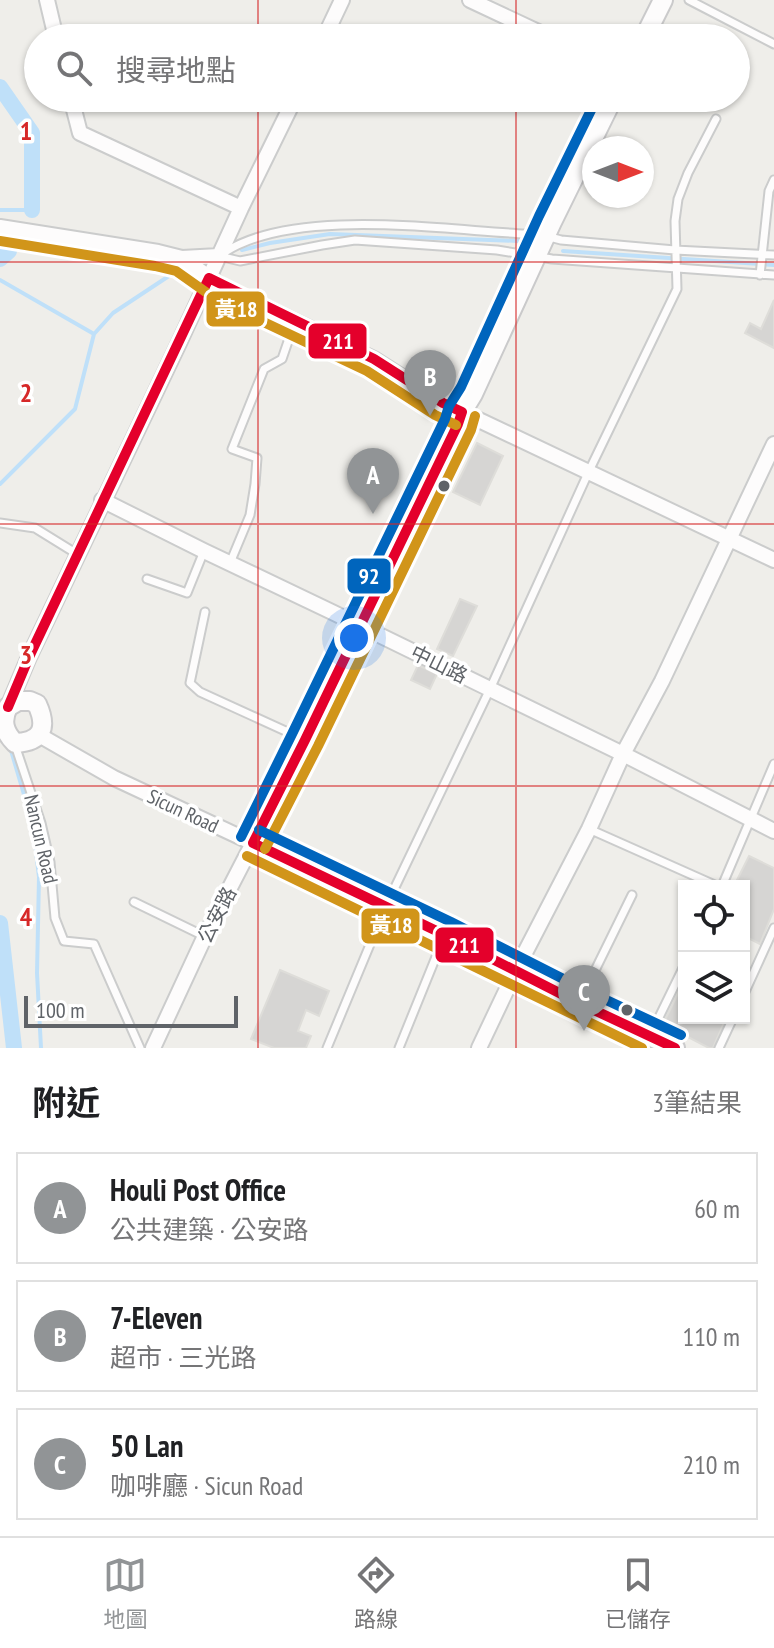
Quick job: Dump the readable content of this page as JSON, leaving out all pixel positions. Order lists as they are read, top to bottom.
{
  "streets": {
    "main road": ["Sicun Road", "Nancun Road", "公安路"],
    "street": ["中山路"]
  },
  "crossings": [
    ["中山路", "公安路"],
    ["Sicun Road", "Nancun Road"],
    ["Sicun Road", "公安路"]
  ],
  "lines": ["transit line 92", "transit line 黃18", "transit line 211"],
  "scale_bar": "100 m",
  "north": "right",
  "page": {
    "search": "搜尋地點",
    "pins": ["B", "A", "C"],
    "scale": "100 m",
    "heading": ["附近", "3筆結果"],
    "list": [
      {
        "mark": "A",
        "name": "Houli Post Office",
        "note": "公共建築 · 公安路",
        "value": "60 m"
      },
      {
        "mark": "B",
        "name": "7-Eleven",
        "note": "超市 · 三光路",
        "value": "110 m"
      },
      {
        "mark": "C",
        "name": "50 Lan",
        "note": "咖啡廳 · Sicun Road",
        "value": "210 m"
      }
    ],
    "nav": ["地圖", "路線", "已儲存"]
  },
  "grid": {
    "rows": [
      "1",
      "2",
      "3",
      "4"
    ]
  }
}
